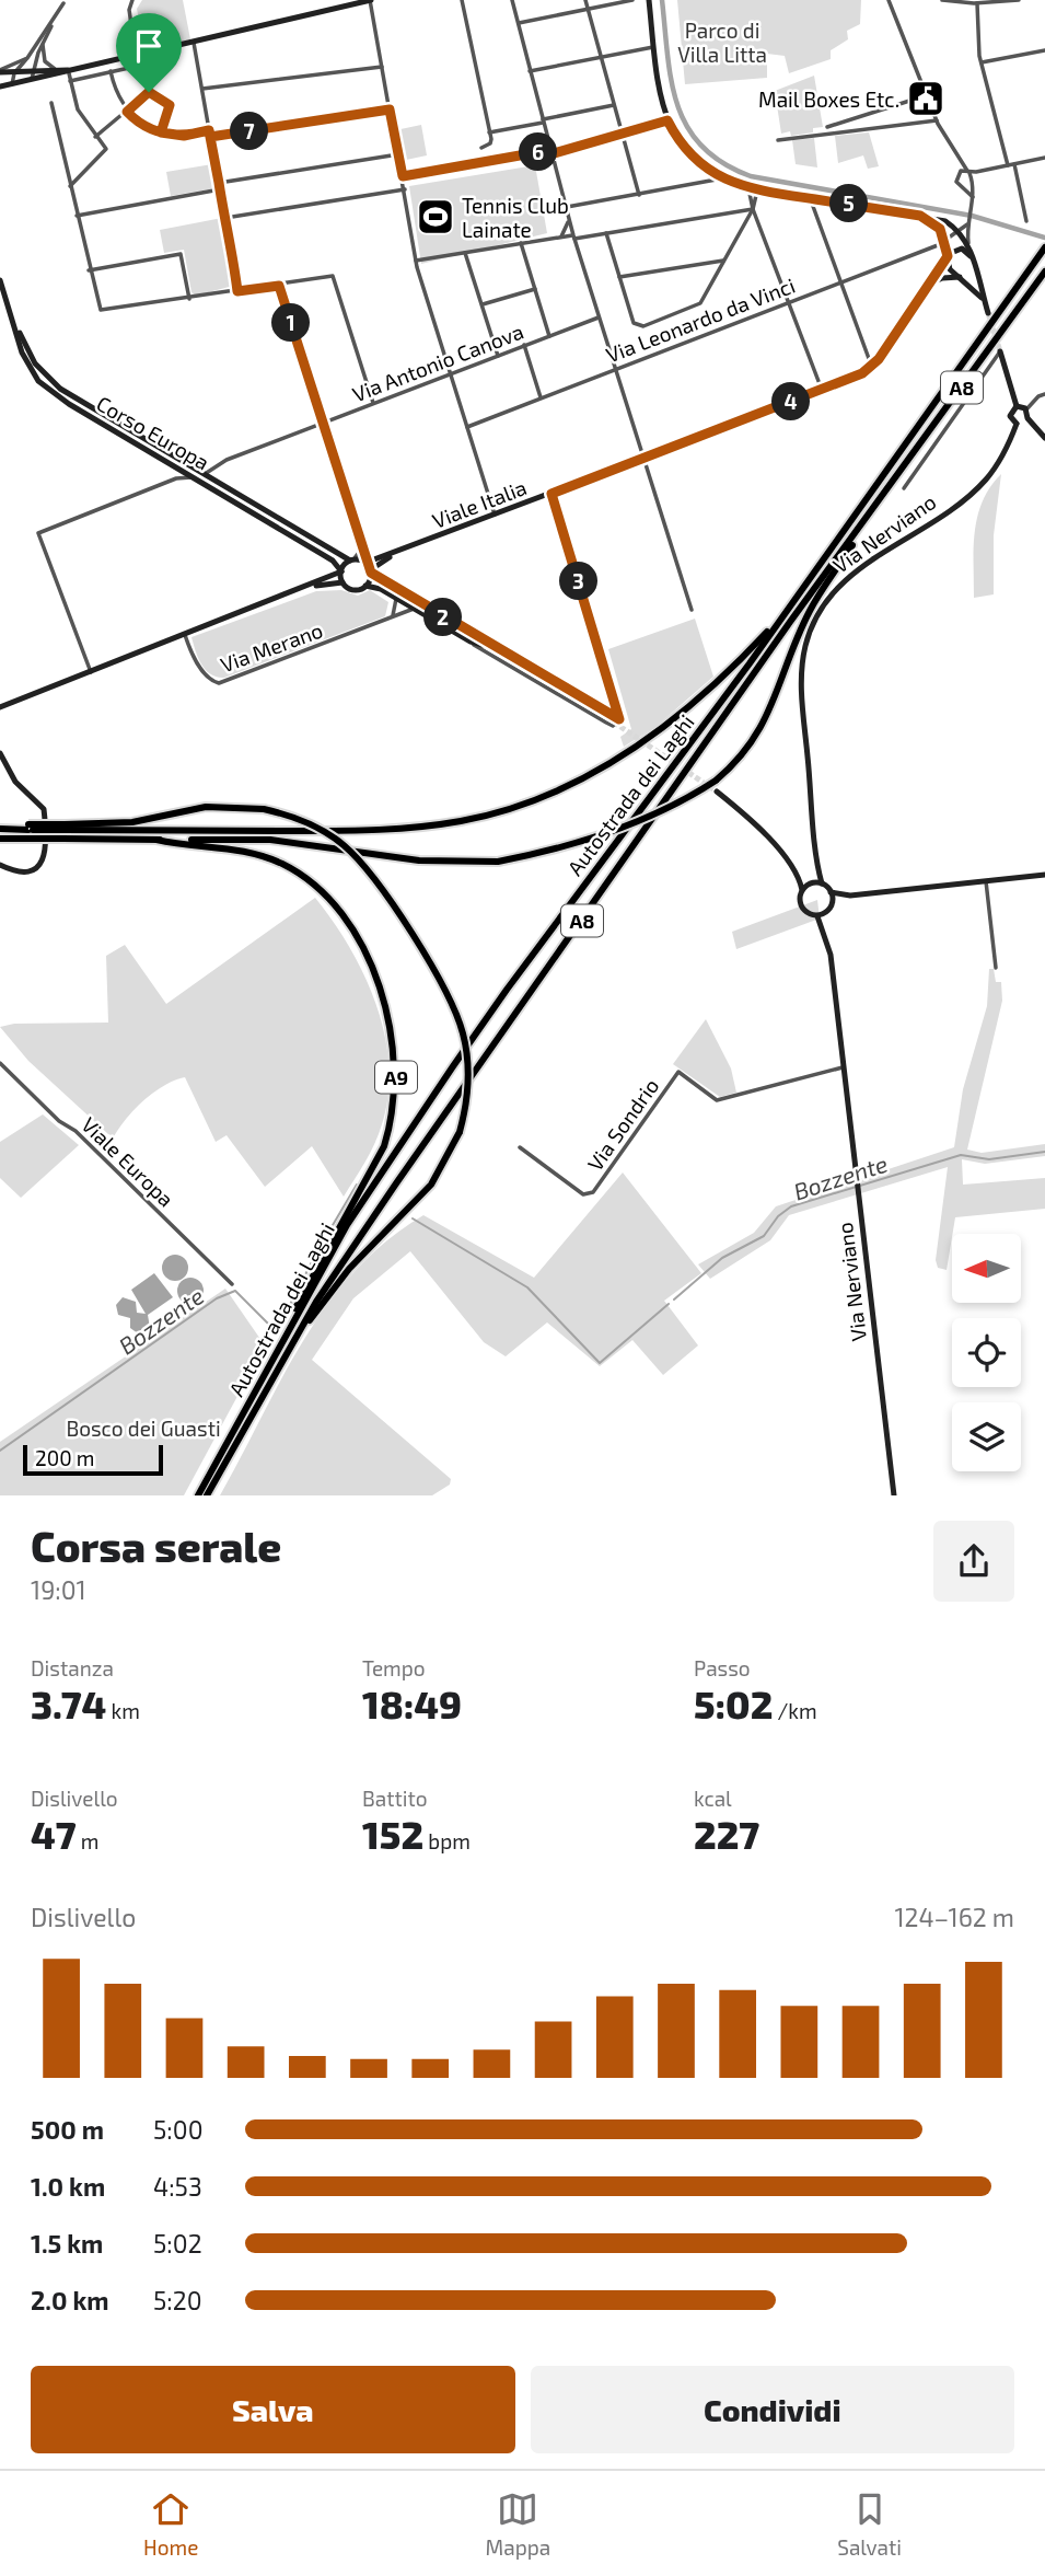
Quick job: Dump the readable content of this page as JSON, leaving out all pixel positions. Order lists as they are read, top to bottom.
{
  "streets": {
    "highway": ["A8", "Autostrada dei Laghi", "A9"],
    "street": [
      "Via Leonardo da Vinci",
      "Via Antonio Canova",
      "Corso Europa",
      "Viale Italia",
      "Via Nerviano",
      "Via Merano",
      "Via Sondrio",
      "Viale Europa"
    ]
  },
  "crossings": [
    ["Via Antonio Canova", "Corso Europa"],
    ["Corso Europa", "Viale Italia"],
    ["Via Nerviano", "Via Sondrio"],
    ["Autostrada dei Laghi", "A9"]
  ],
  "water": ["Bozzente"],
  "parks": ["Parco di Villa Litta", "Bosco dei Guasti"],
  "places": {
    "public building": ["Mail Boxes Etc."],
    "sports": ["Tennis Club Lainate"]
  },
  "scale_bar": "200 m",
  "north": "left",
  "page": {
    "pins": [
      "7",
      "6",
      "5",
      "1",
      "4",
      "3",
      "2"
    ],
    "scale": "200 m",
    "heading": ["Corsa serale", "19:01"],
    "stats": [
      ["Distanza", "3.74 km"],
      ["Tempo", "18:49"],
      ["Passo", "5:02 /km"],
      ["Dislivello", "47 m"],
      ["Battito", "152 bpm"],
      ["kcal", "227"]
    ],
    "chart": ["Dislivello", "124–162 m"],
    "list": [
      {
        "name": "500 m",
        "note": "5:00"
      },
      {
        "name": "1.0 km",
        "note": "4:53"
      },
      {
        "name": "1.5 km",
        "note": "5:02"
      },
      {
        "name": "2.0 km",
        "note": "5:20"
      }
    ],
    "buttons": ["Salva", "Condividi"],
    "tabs": ["Home", "Mappa", "Salvati"]
  }
}
